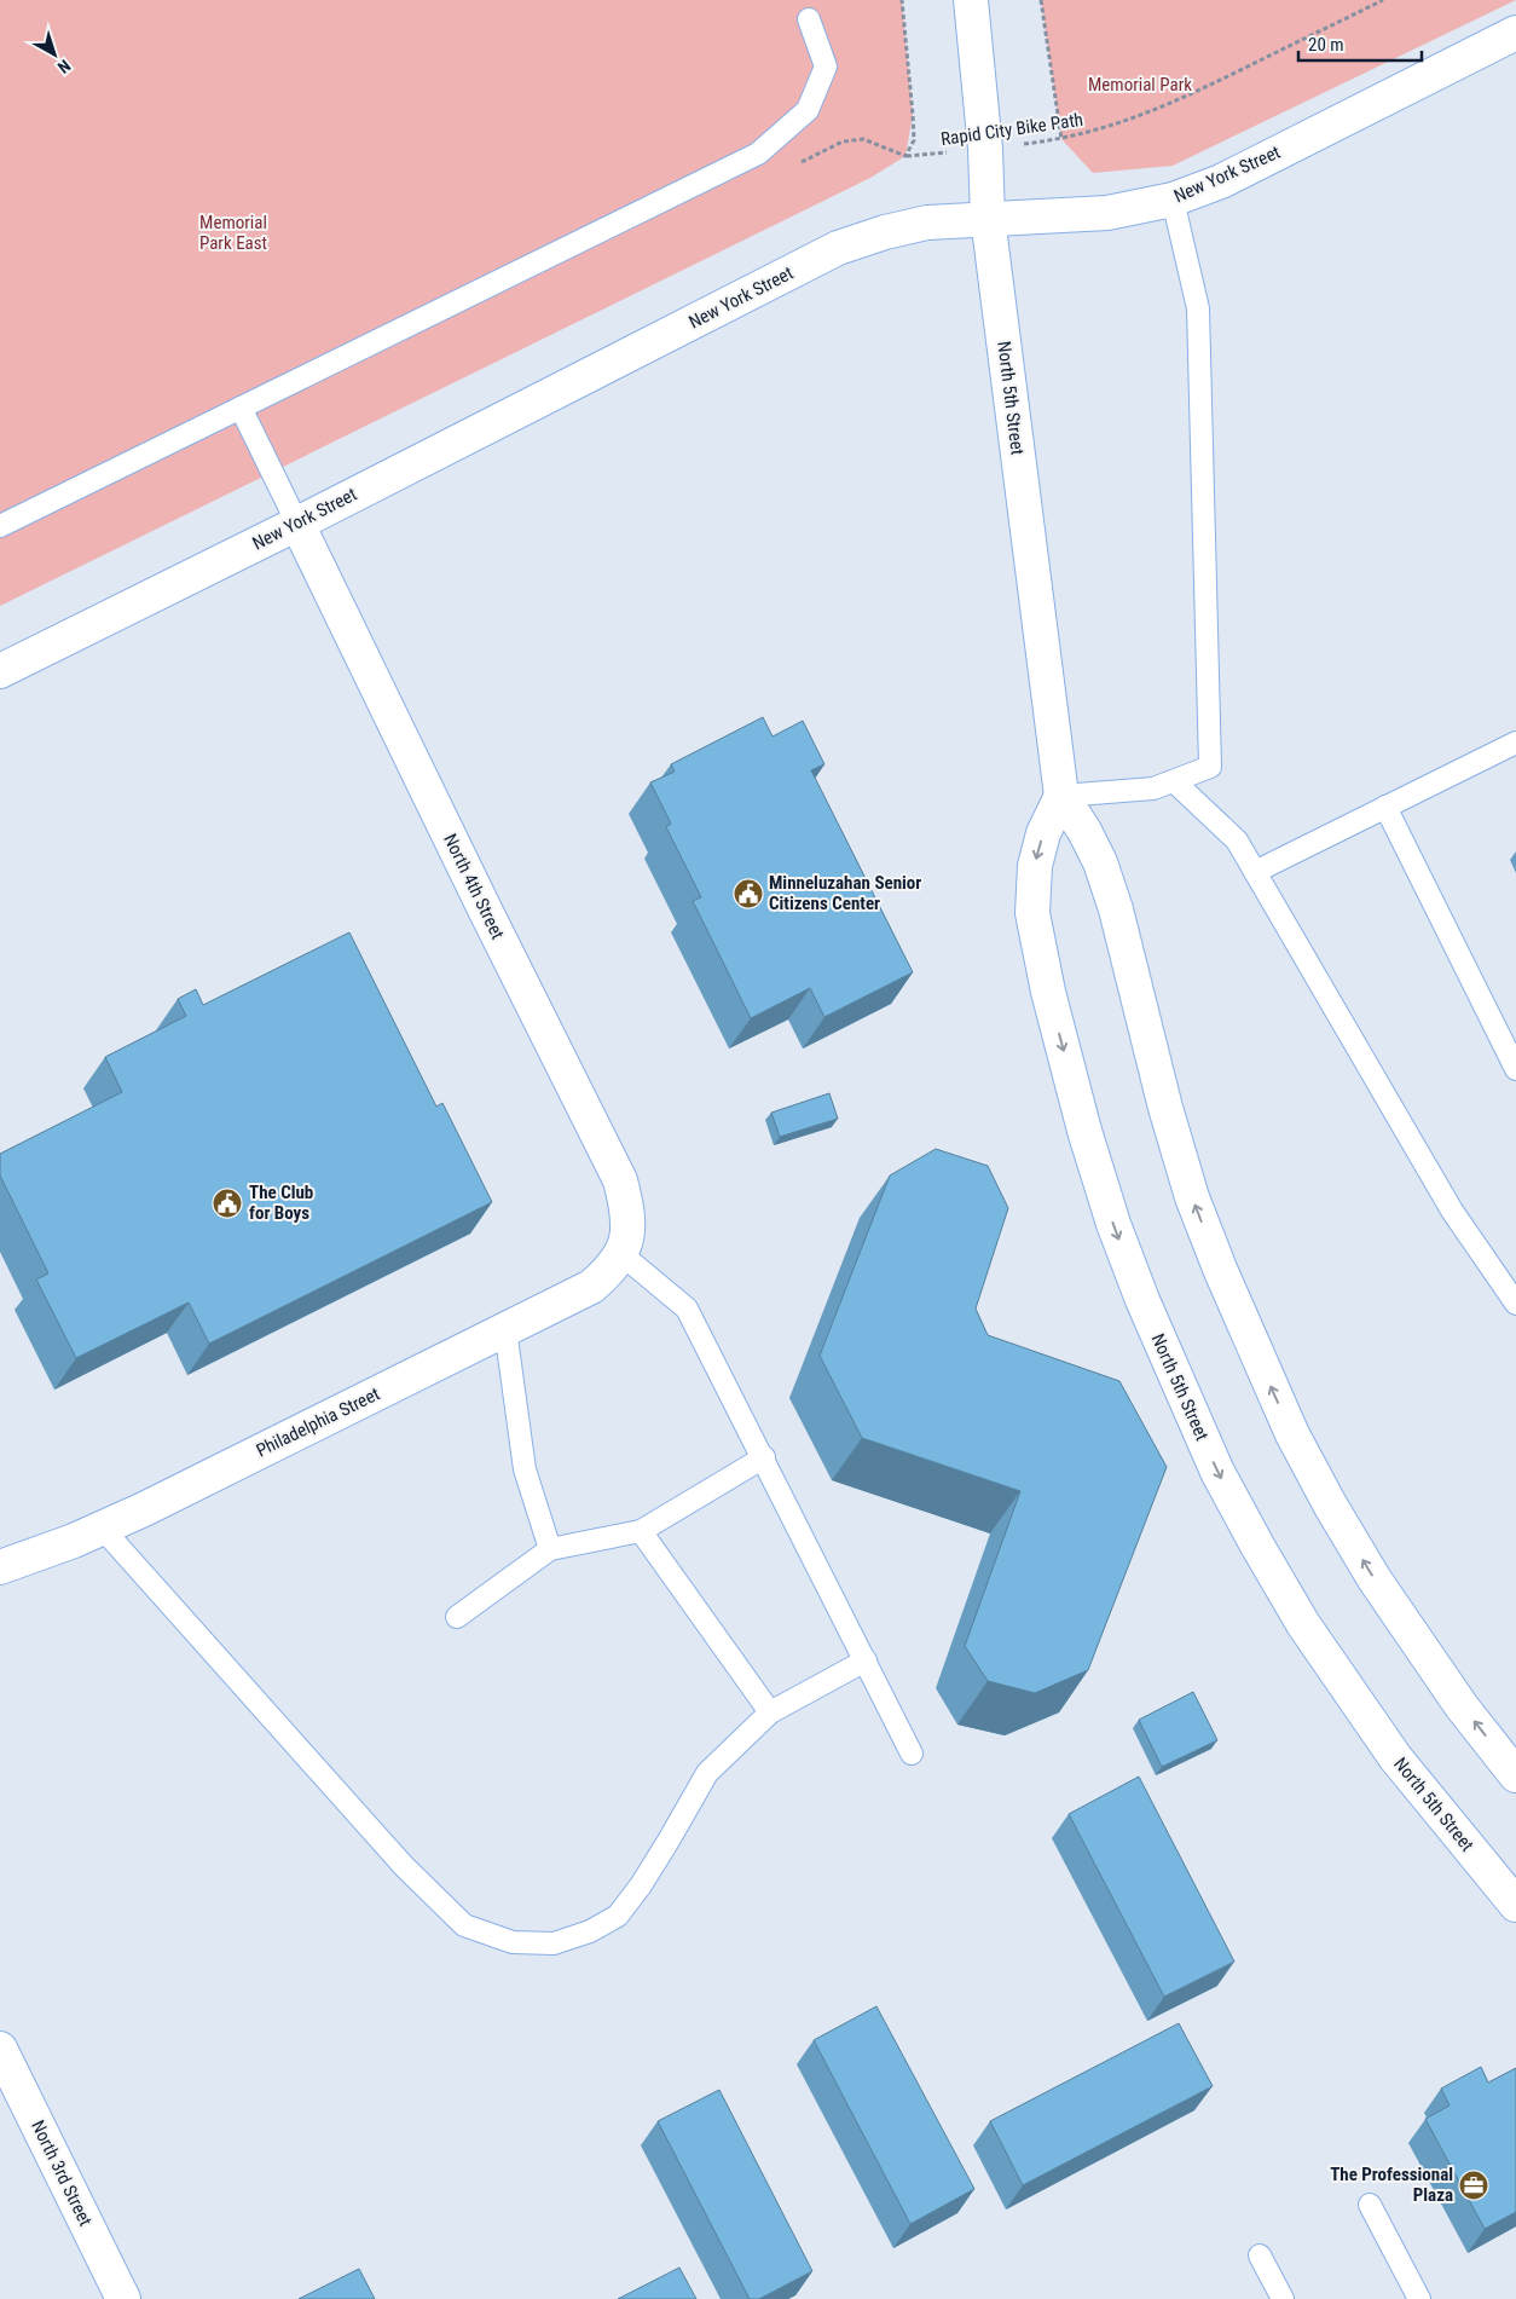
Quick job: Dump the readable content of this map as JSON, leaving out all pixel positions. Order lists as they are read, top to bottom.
{
  "streets": {
    "street": [
      "New York Street",
      "North 5th Street",
      "North 4th Street",
      "Philadelphia Street",
      "North 3rd Street"
    ],
    "path": ["Rapid City Bike Path"]
  },
  "crossings": [
    ["Rapid City Bike Path", "North 5th Street"],
    ["New York Street", "North 5th Street"],
    ["New York Street", "North 4th Street"],
    ["North 4th Street", "Philadelphia Street"]
  ],
  "parks": ["Memorial Park", "Memorial Park East"],
  "places": {
    "public building": ["Minneluzahan Senior Citizens Center", "The Club for Boys"],
    "office": ["The Professional Plaza"]
  },
  "scale_bar": "20 m",
  "north": "bottom right"
}
